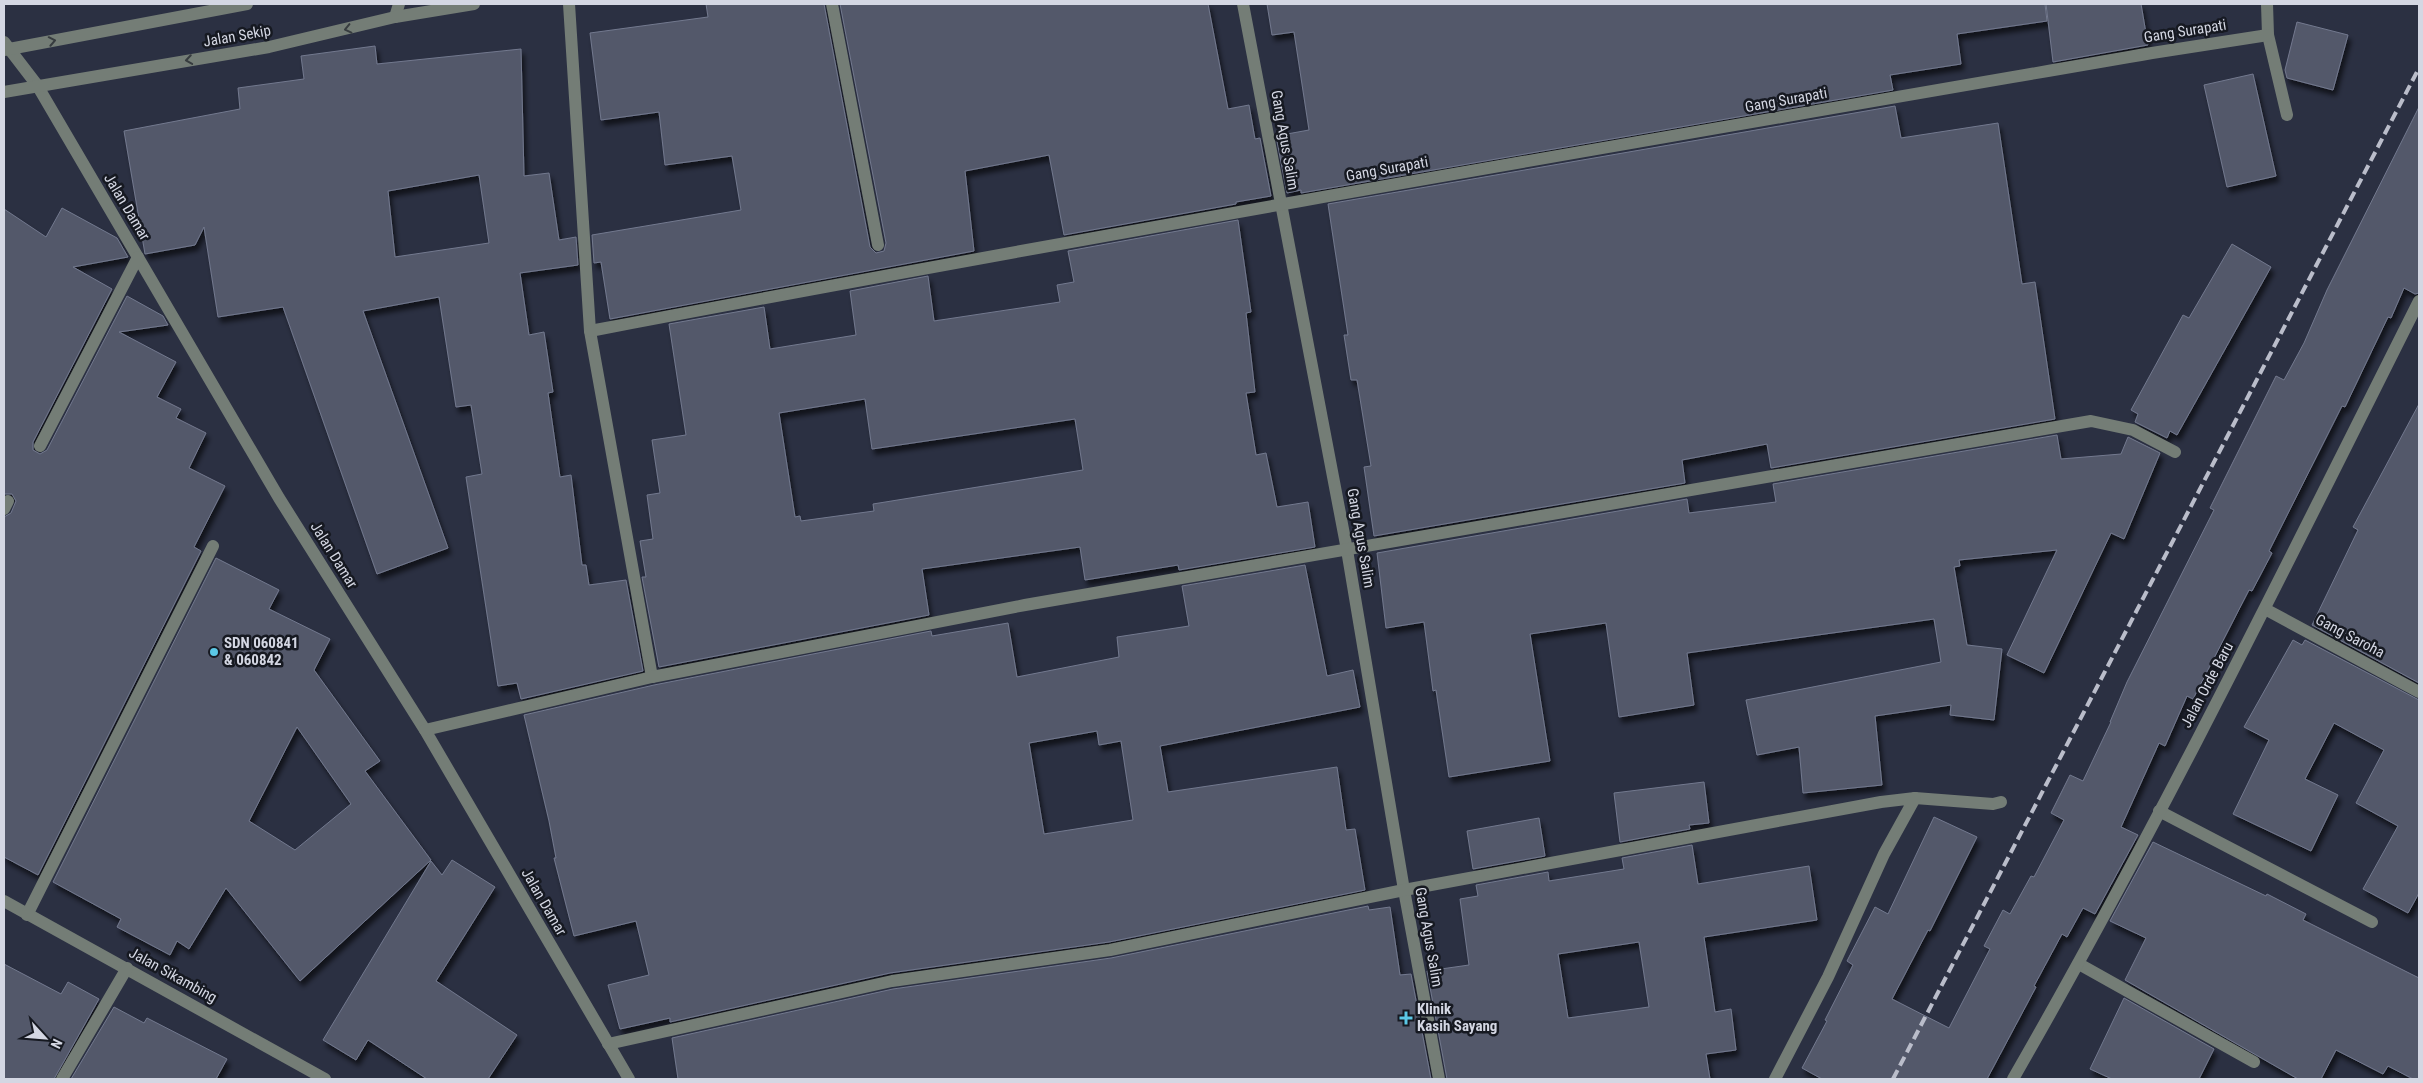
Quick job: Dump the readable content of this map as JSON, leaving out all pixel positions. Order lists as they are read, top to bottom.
{
  "streets": {
    "street": [
      "Gang Surapati",
      "Jalan Sekip",
      "Gang Agus Salim",
      "Jalan Damar",
      "Gang Saroha",
      "Jalan Orde Baru",
      "Jalan Sikambing"
    ]
  },
  "crossings": [
    ["Gang Surapati", "Gang Agus Salim"],
    ["Jalan Sekip", "Jalan Damar"],
    ["Gang Saroha", "Jalan Orde Baru"]
  ],
  "places": {
    "other": ["SDN 060841 & 060842"],
    "health": ["Klinik Kasih Sayang"]
  },
  "north": "bottom right"
}
